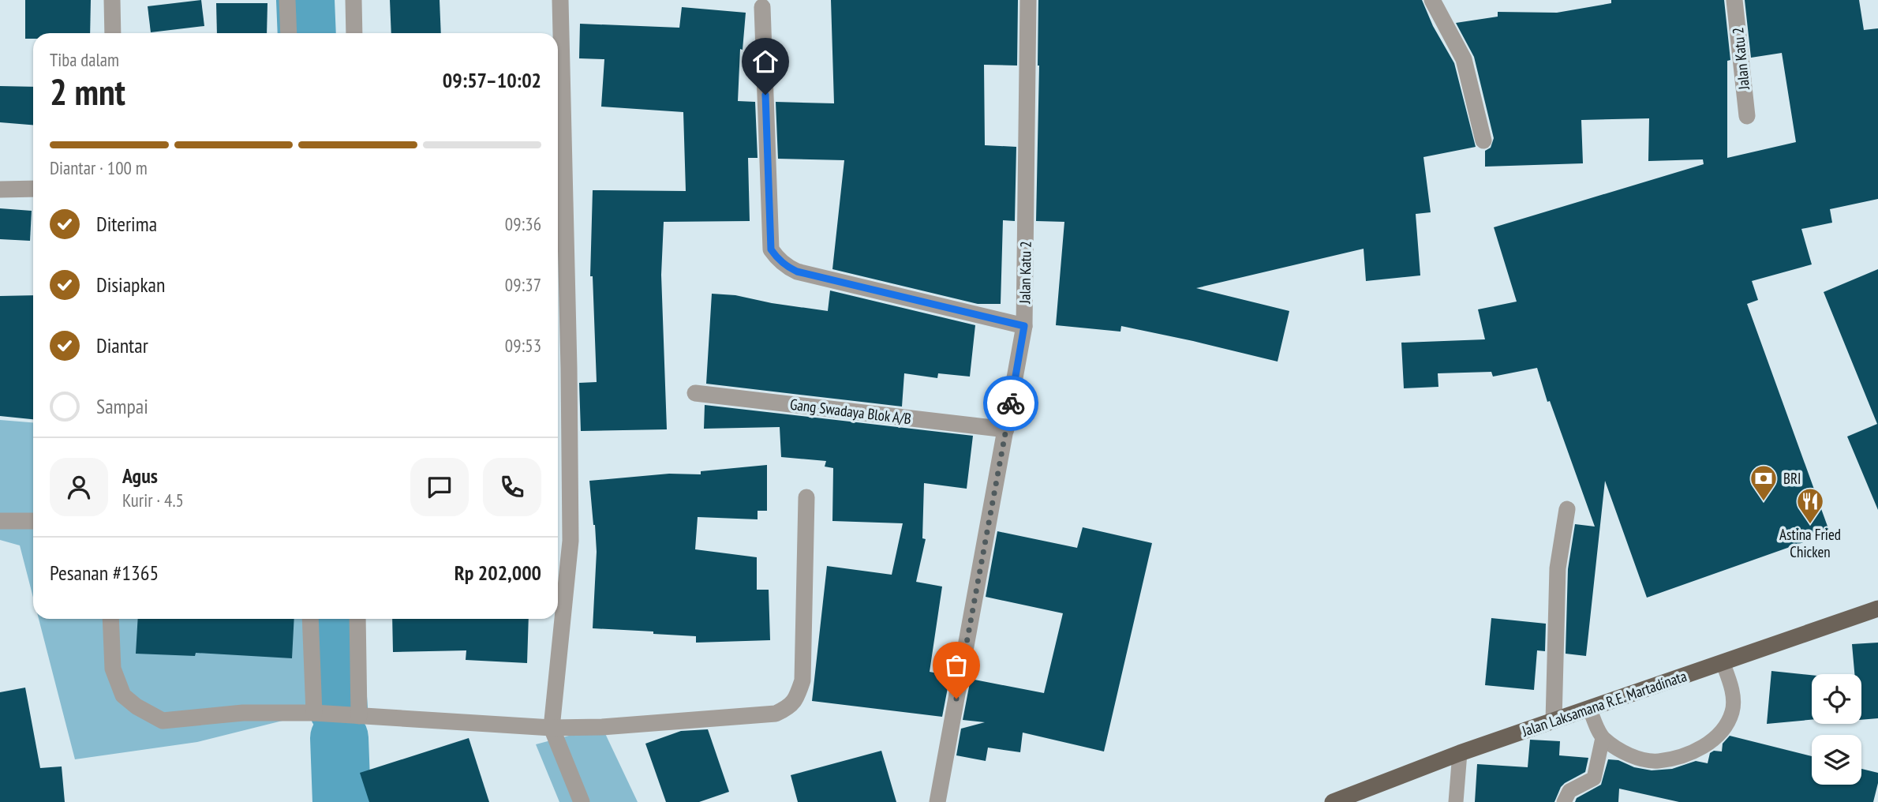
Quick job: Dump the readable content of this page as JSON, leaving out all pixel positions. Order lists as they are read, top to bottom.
{
  "streets": {
    "main road": ["Jalan Laksamana R.E. Martadinata"],
    "street": ["Jalan Katu 2", "Gang Swadaya Blok A/B"]
  },
  "crossings": [
    ["Jalan Katu 2", "Gang Swadaya Blok A/B"]
  ],
  "places": {
    "bank": ["BRI"],
    "restaurant": ["Astina Fried Chicken"]
  },
  "page": {
    "heading": ["2 mnt", "Tiba dalam", "09:57–10:02"],
    "panel": [
      "Agus",
      "Kurir · 4.5",
      "Pesanan #1365",
      "Rp 202,000"
    ],
    "bar": "Diantar · 100 m",
    "list": [
      ["Diterima", "09:36"],
      ["Disiapkan", "09:37"],
      ["Diantar", "09:53"],
      "Sampai"
    ]
  }
}
